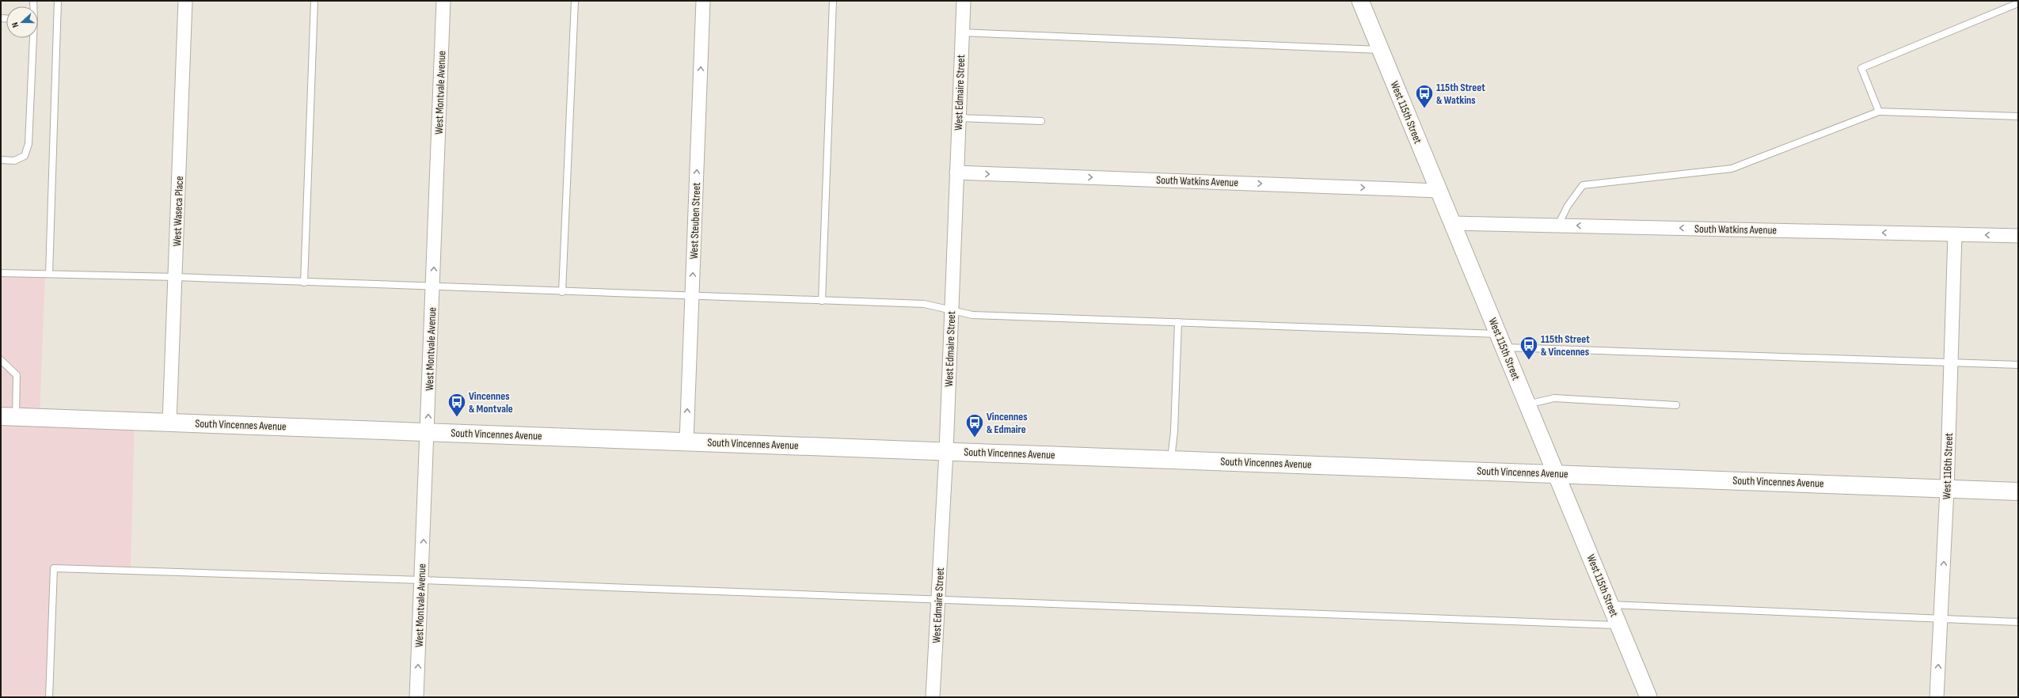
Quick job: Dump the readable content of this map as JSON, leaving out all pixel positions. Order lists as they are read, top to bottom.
{
  "streets": {
    "main road": ["South Vincennes Avenue"],
    "street": [
      "West Montvale Avenue",
      "West Edmaire Street",
      "West 115th Street",
      "South Watkins Avenue",
      "West Waseca Place",
      "West Steuben Street",
      "West 116th Street"
    ]
  },
  "crossings": [
    ["West Montvale Avenue", "South Vincennes Avenue"],
    ["West Edmaire Street", "South Watkins Avenue"],
    ["West Edmaire Street", "South Vincennes Avenue"],
    ["West 115th Street", "South Watkins Avenue"],
    ["West 115th Street", "South Vincennes Avenue"],
    ["South Watkins Avenue", "West 116th Street"],
    ["West Waseca Place", "South Vincennes Avenue"],
    ["West Steuben Street", "South Vincennes Avenue"],
    ["South Vincennes Avenue", "West 116th Street"]
  ],
  "one_way": ["West Montvale Avenue", "West Steuben Street", "West 116th Street"],
  "places": {
    "bus stop": [
      "115th Street & Watkins",
      "115th Street & Vincennes",
      "Vincennes & Montvale",
      "Vincennes & Edmaire"
    ]
  },
  "north": "left"
}
